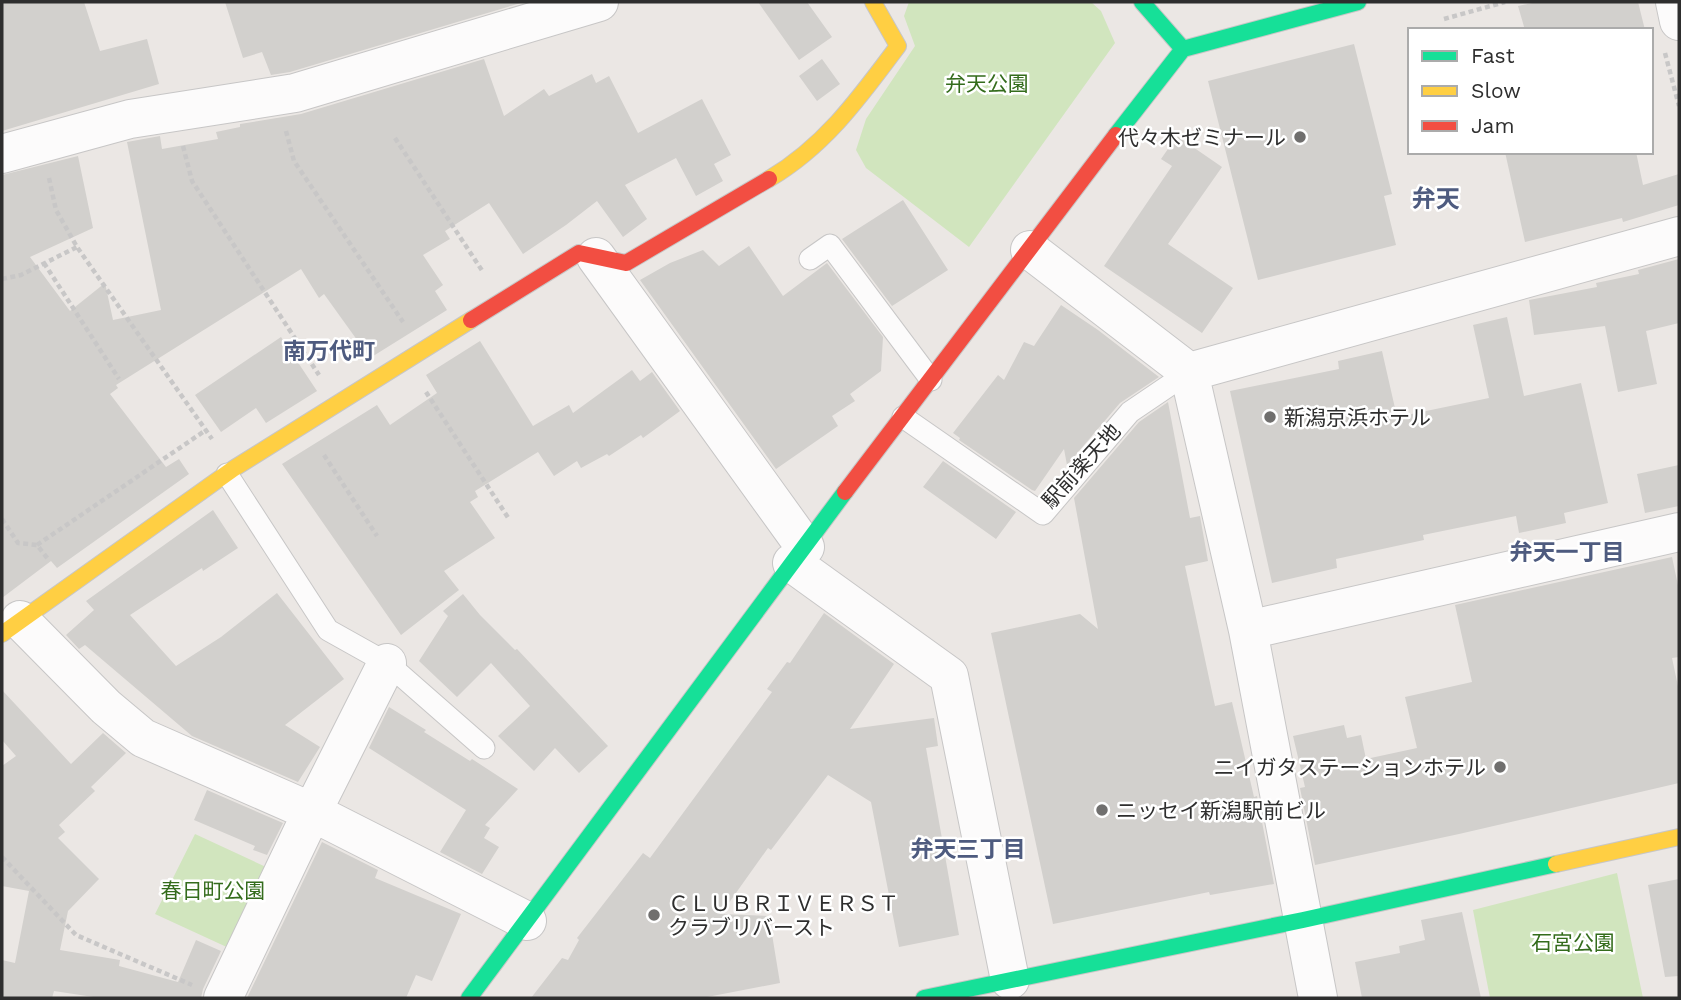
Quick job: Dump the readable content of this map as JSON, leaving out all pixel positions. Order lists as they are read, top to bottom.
{
  "streets": {
    "lane": ["駅前楽天地"]
  },
  "districts": [
    "弁天",
    "南万代町",
    "弁天一丁目",
    "弁天三丁目"
  ],
  "parks": ["弁天公園", "春日町公園", "石宮公園"],
  "places": [
    "代々木ゼミナール",
    "新潟京浜ホテル",
    "ニイガタステーションホテル",
    "ニッセイ新潟駅前ビル",
    "ＣＬＵＢＲＩＶＥＲＳＴ クラブリバースト"
  ],
  "legend": ["Fast", "Slow", "Jam"]
}
